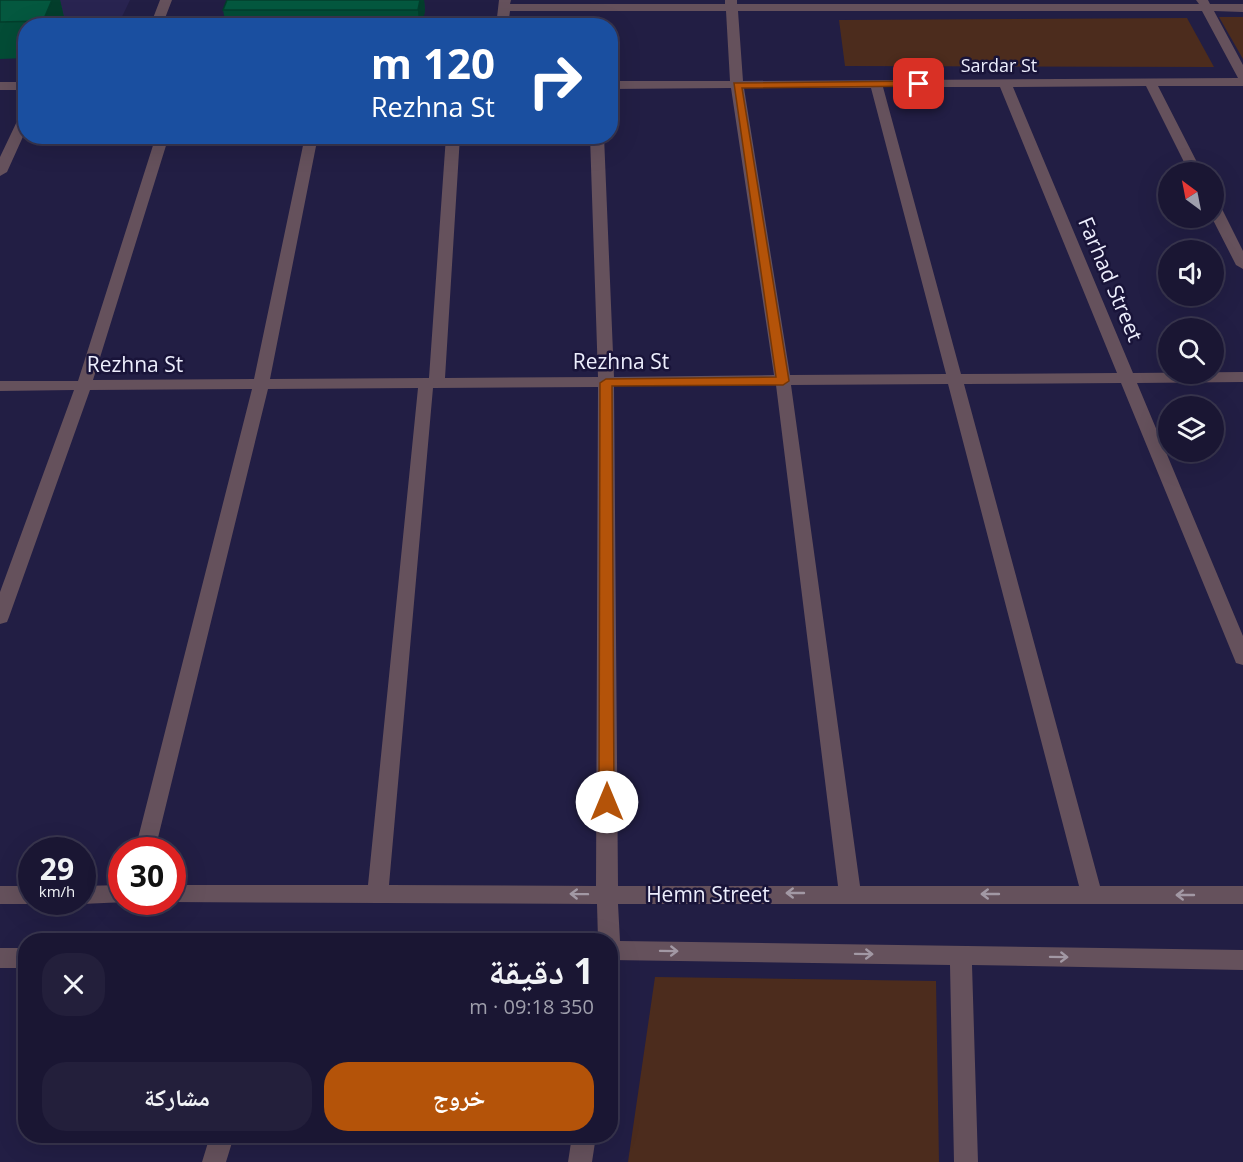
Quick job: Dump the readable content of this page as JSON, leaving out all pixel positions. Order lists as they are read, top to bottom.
{
  "streets": {
    "street": [
      "Sardar St",
      "Farhad Street",
      "Rezhna St",
      "Hemn Street"
    ]
  },
  "crossings": [
    ["Sardar St", "Farhad Street"],
    ["Farhad Street", "Rezhna St"]
  ],
  "north": "top left",
  "page": {
    "turn": ["120 m", "Rezhna St"],
    "speed": "29 km/h",
    "limit": "30",
    "heading": ["1 دقيقة", "350 m · 09:18"],
    "buttons": ["خروج", "مشاركة"]
  }
}
